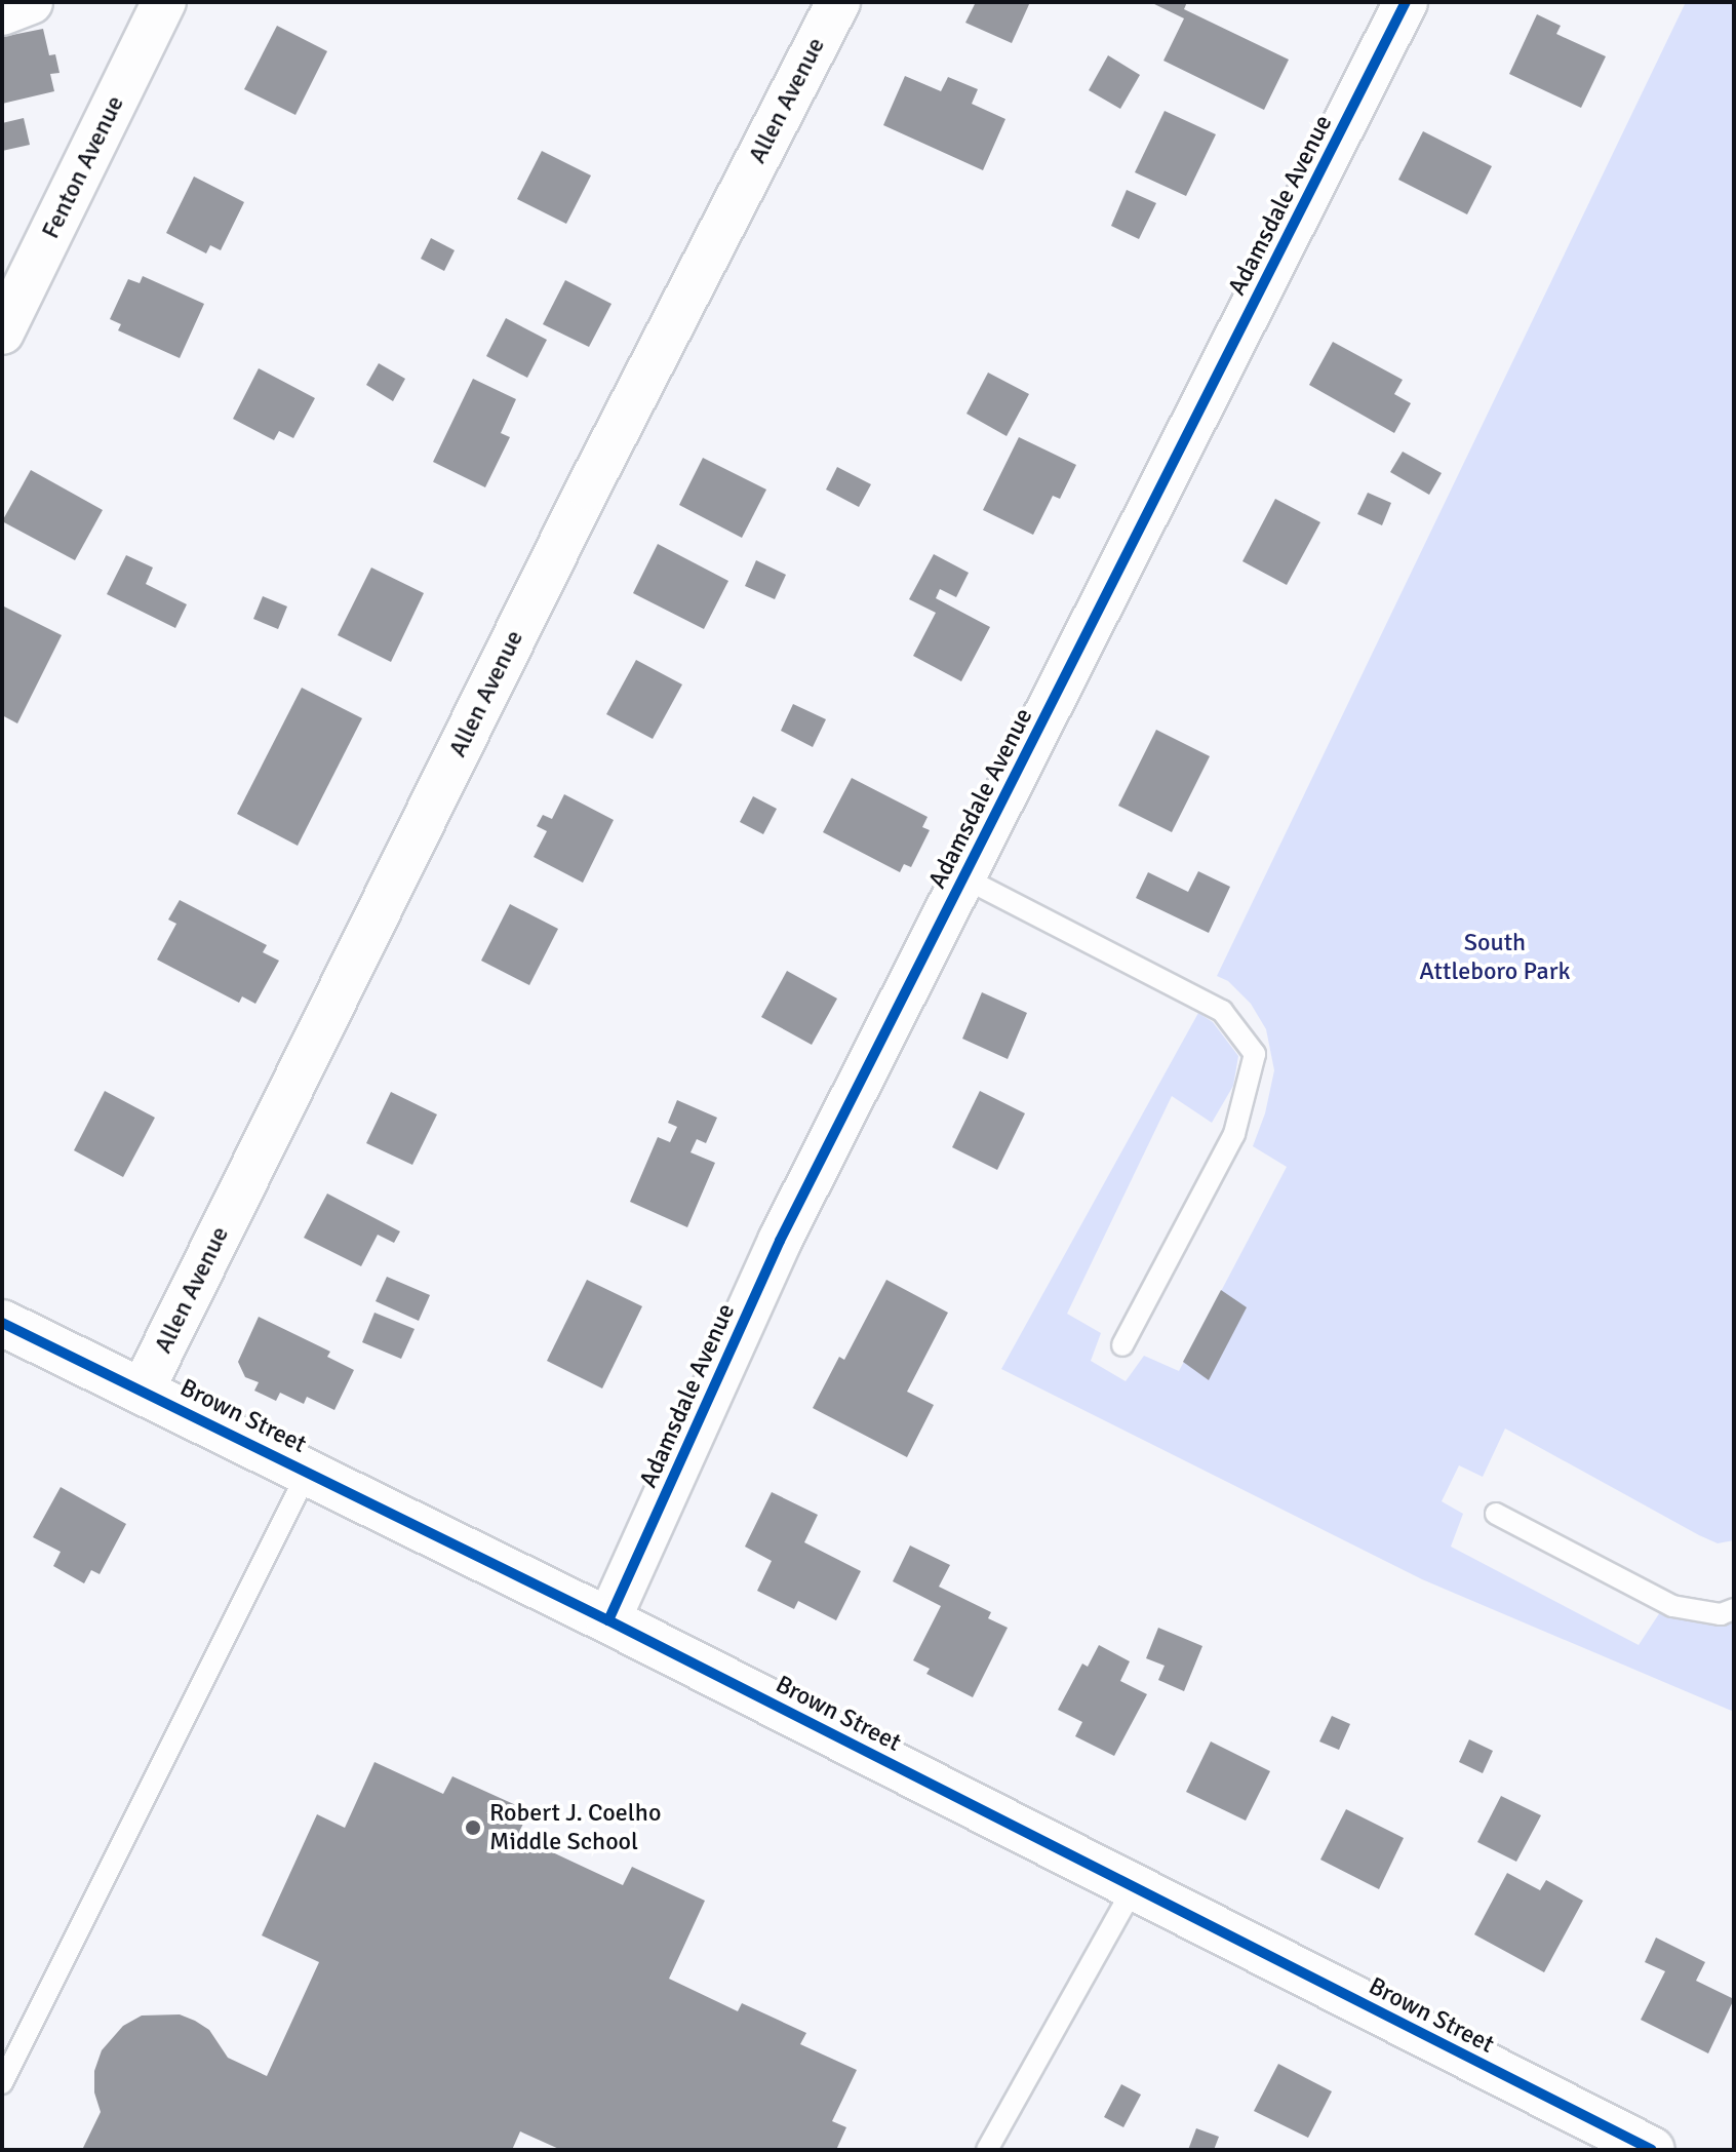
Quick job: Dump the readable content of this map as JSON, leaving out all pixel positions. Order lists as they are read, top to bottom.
{
  "streets": {
    "street": [
      "Allen Avenue",
      "Fenton Avenue",
      "Adamsdale Avenue",
      "Brown Street"
    ]
  },
  "crossings": [
    ["Allen Avenue", "Brown Street"],
    ["Adamsdale Avenue", "Brown Street"]
  ],
  "parks": ["South Attleboro Park"],
  "places": ["Robert J. Coelho Middle School"]
}
